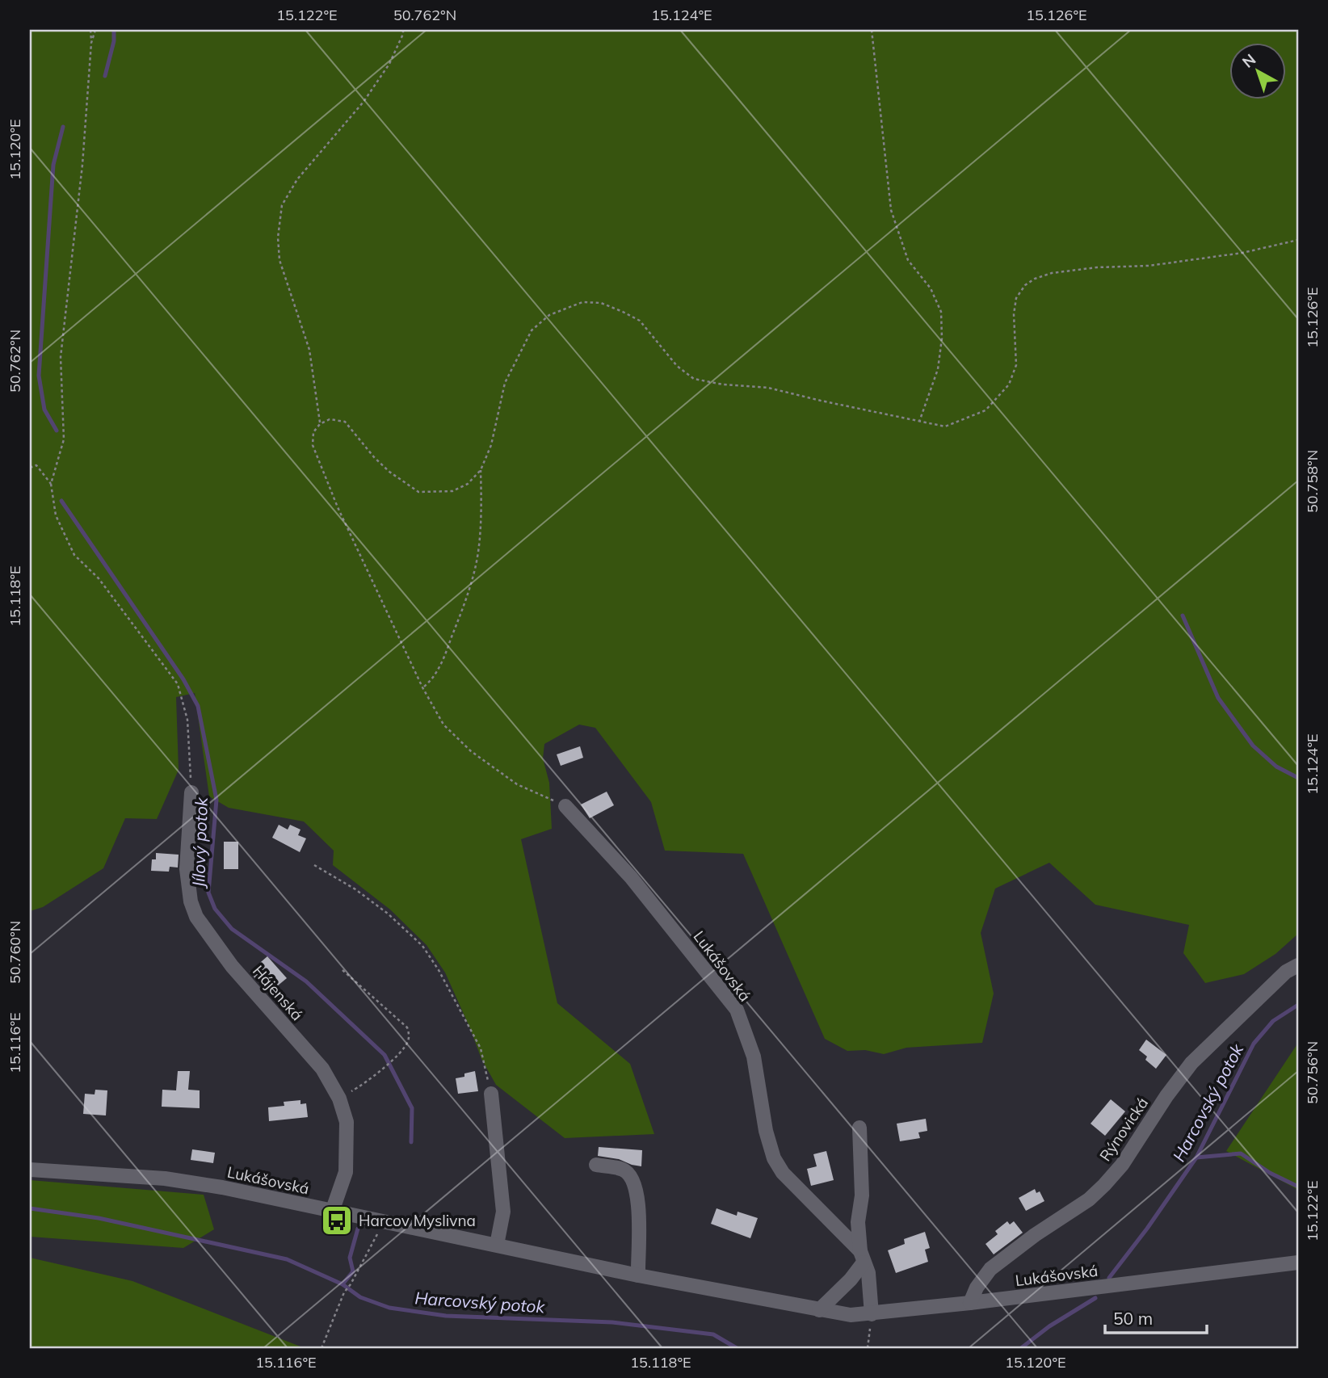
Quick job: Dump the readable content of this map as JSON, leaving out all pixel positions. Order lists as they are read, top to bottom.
{
  "streets": {
    "street": ["Lukášovská", "Hájenská", "Rýnovická"]
  },
  "crossings": [
    ["Lukášovská", "Hájenská"],
    ["Lukášovská", "Rýnovická"]
  ],
  "water": ["Jílový potok", "Harcovský potok"],
  "places": {
    "bus stop": ["Harcov Myslivna"]
  },
  "scale_bar": "50 m",
  "north": "top left",
  "coordinates": [
    "15.122°E",
    "50.762°N",
    "15.124°E",
    "15.126°E",
    "15.120°E",
    "50.758°N",
    "15.118°E",
    "50.760°N",
    "15.116°E",
    "50.756°N"
  ]
}
